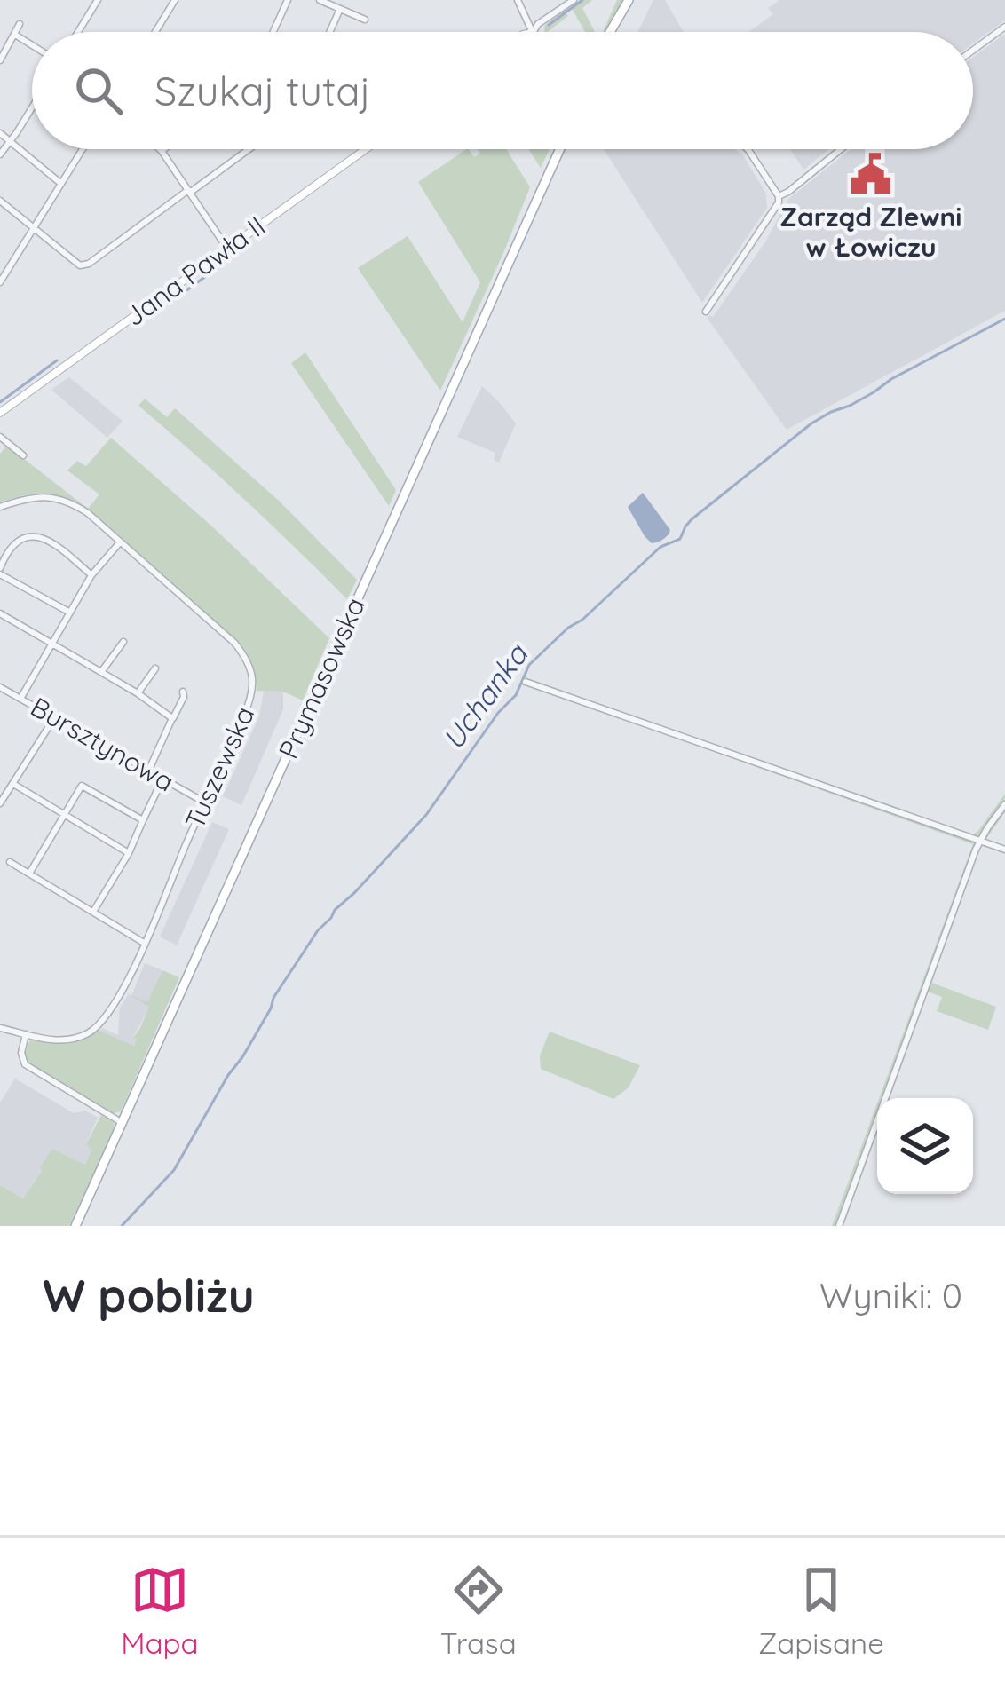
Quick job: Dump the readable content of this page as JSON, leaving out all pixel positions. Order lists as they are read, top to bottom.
{
  "streets": {
    "main road": ["Prymasowska"],
    "street": ["Jana Pawła II", "Bursztynowa", "Tuszewska"]
  },
  "crossings": [
    ["Bursztynowa", "Tuszewska"]
  ],
  "water": ["Uchanka"],
  "places": {
    "public building": ["Zarząd Zlewni w Łowiczu"]
  },
  "page": {
    "search": "Szukaj tutaj",
    "heading": ["W pobliżu", "Wyniki: 0"],
    "nav": ["Mapa", "Trasa", "Zapisane"]
  }
}
